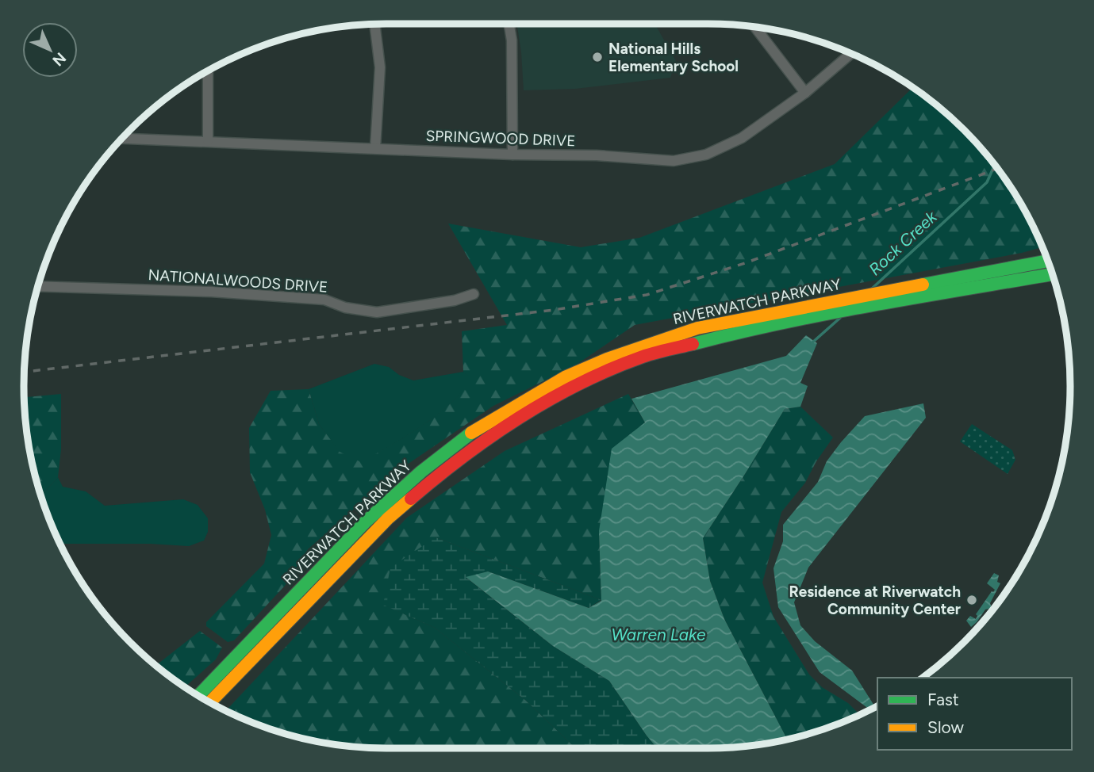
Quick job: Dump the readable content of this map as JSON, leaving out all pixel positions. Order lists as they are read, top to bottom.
{
  "streets": {
    "main road": ["RIVERWATCH PARKWAY"],
    "street": ["SPRINGWOOD DRIVE", "NATIONALWOODS DRIVE"]
  },
  "water": ["Rock Creek", "Warren Lake"],
  "places": ["National Hills Elementary School", "Residence at Riverwatch Community Center"],
  "legend": ["Fast", "Slow"],
  "north": "bottom right"
}
